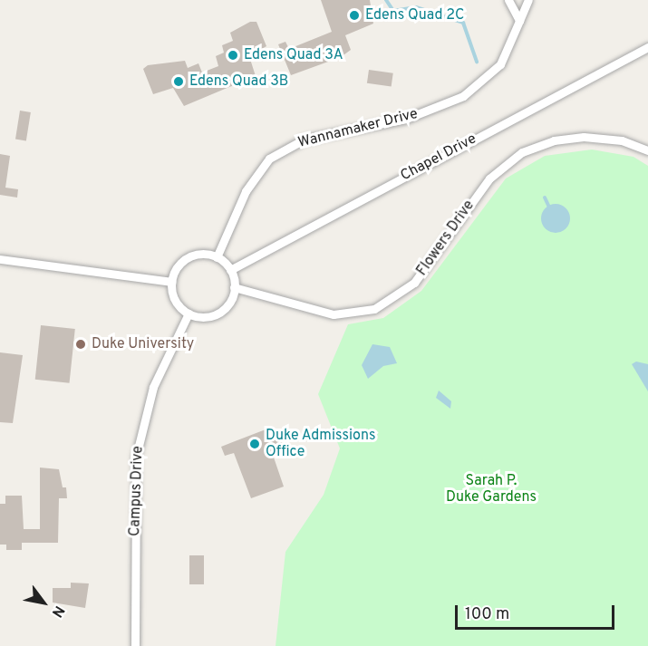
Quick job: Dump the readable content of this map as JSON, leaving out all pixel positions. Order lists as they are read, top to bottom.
{
  "streets": {
    "street": [
      "Wannamaker Drive",
      "Chapel Drive",
      "Flowers Drive",
      "Campus Drive"
    ]
  },
  "crossings": [
    ["Wannamaker Drive", "Chapel Drive"],
    ["Wannamaker Drive", "Flowers Drive"],
    ["Wannamaker Drive", "Campus Drive"],
    ["Chapel Drive", "Flowers Drive"],
    ["Chapel Drive", "Campus Drive"],
    ["Flowers Drive", "Campus Drive"]
  ],
  "parks": ["Sarah P. Duke Gardens"],
  "places": [
    "Edens Quad 2C",
    "Edens Quad 3A",
    "Edens Quad 3B",
    "Duke University",
    "Duke Admissions Office"
  ],
  "scale_bar": "100 m",
  "north": "bottom right"
}
